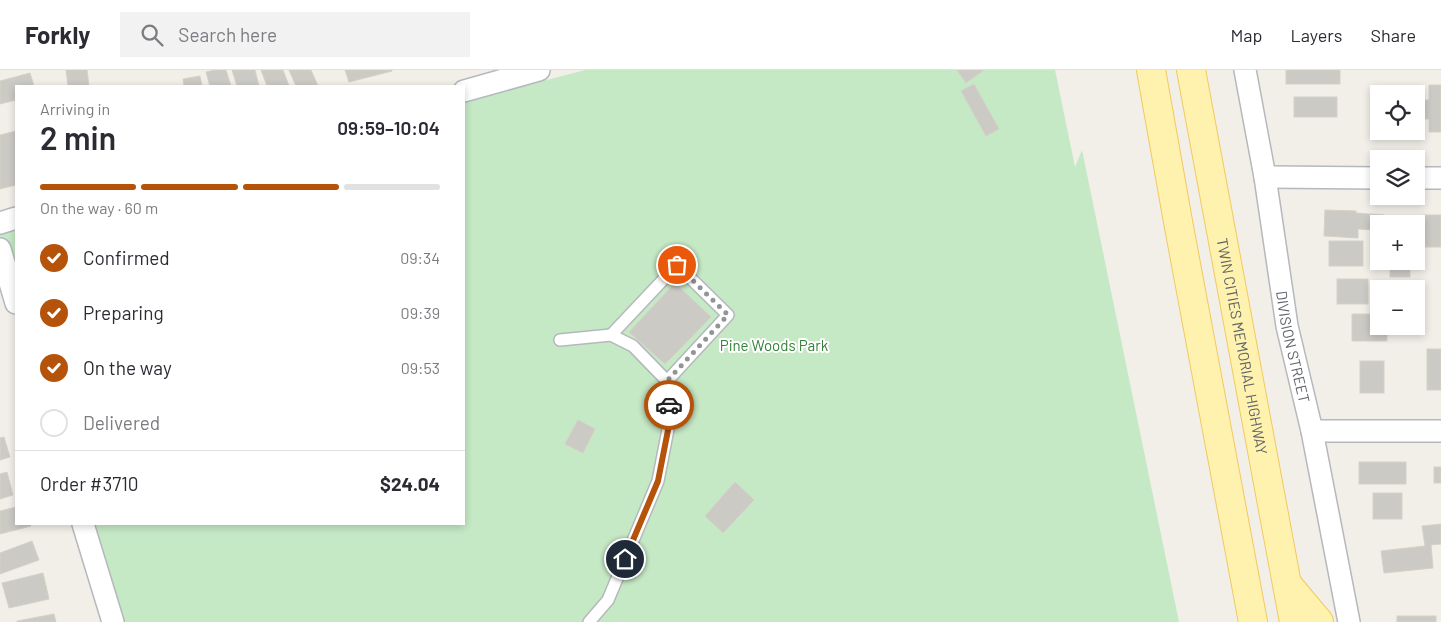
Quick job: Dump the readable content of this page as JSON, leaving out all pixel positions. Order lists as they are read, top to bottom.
{
  "streets": {
    "main road": ["TWIN CITIES MEMORIAL HIGHWAY"],
    "street": ["DIVISION STREET"]
  },
  "parks": ["Pine Woods Park"],
  "page": {
    "header": "Forkly",
    "search": "Search here",
    "nav": ["Map", "Layers", "Share"],
    "map_buttons": ["+", "−"],
    "heading": ["2 min", "Arriving in", "09:59–10:04"],
    "panel": ["Order #3710", "$24.04"],
    "bar": "On the way · 60 m",
    "list": [
      ["Confirmed", "09:34"],
      ["Preparing", "09:39"],
      ["On the way", "09:53"],
      "Delivered"
    ]
  }
}
